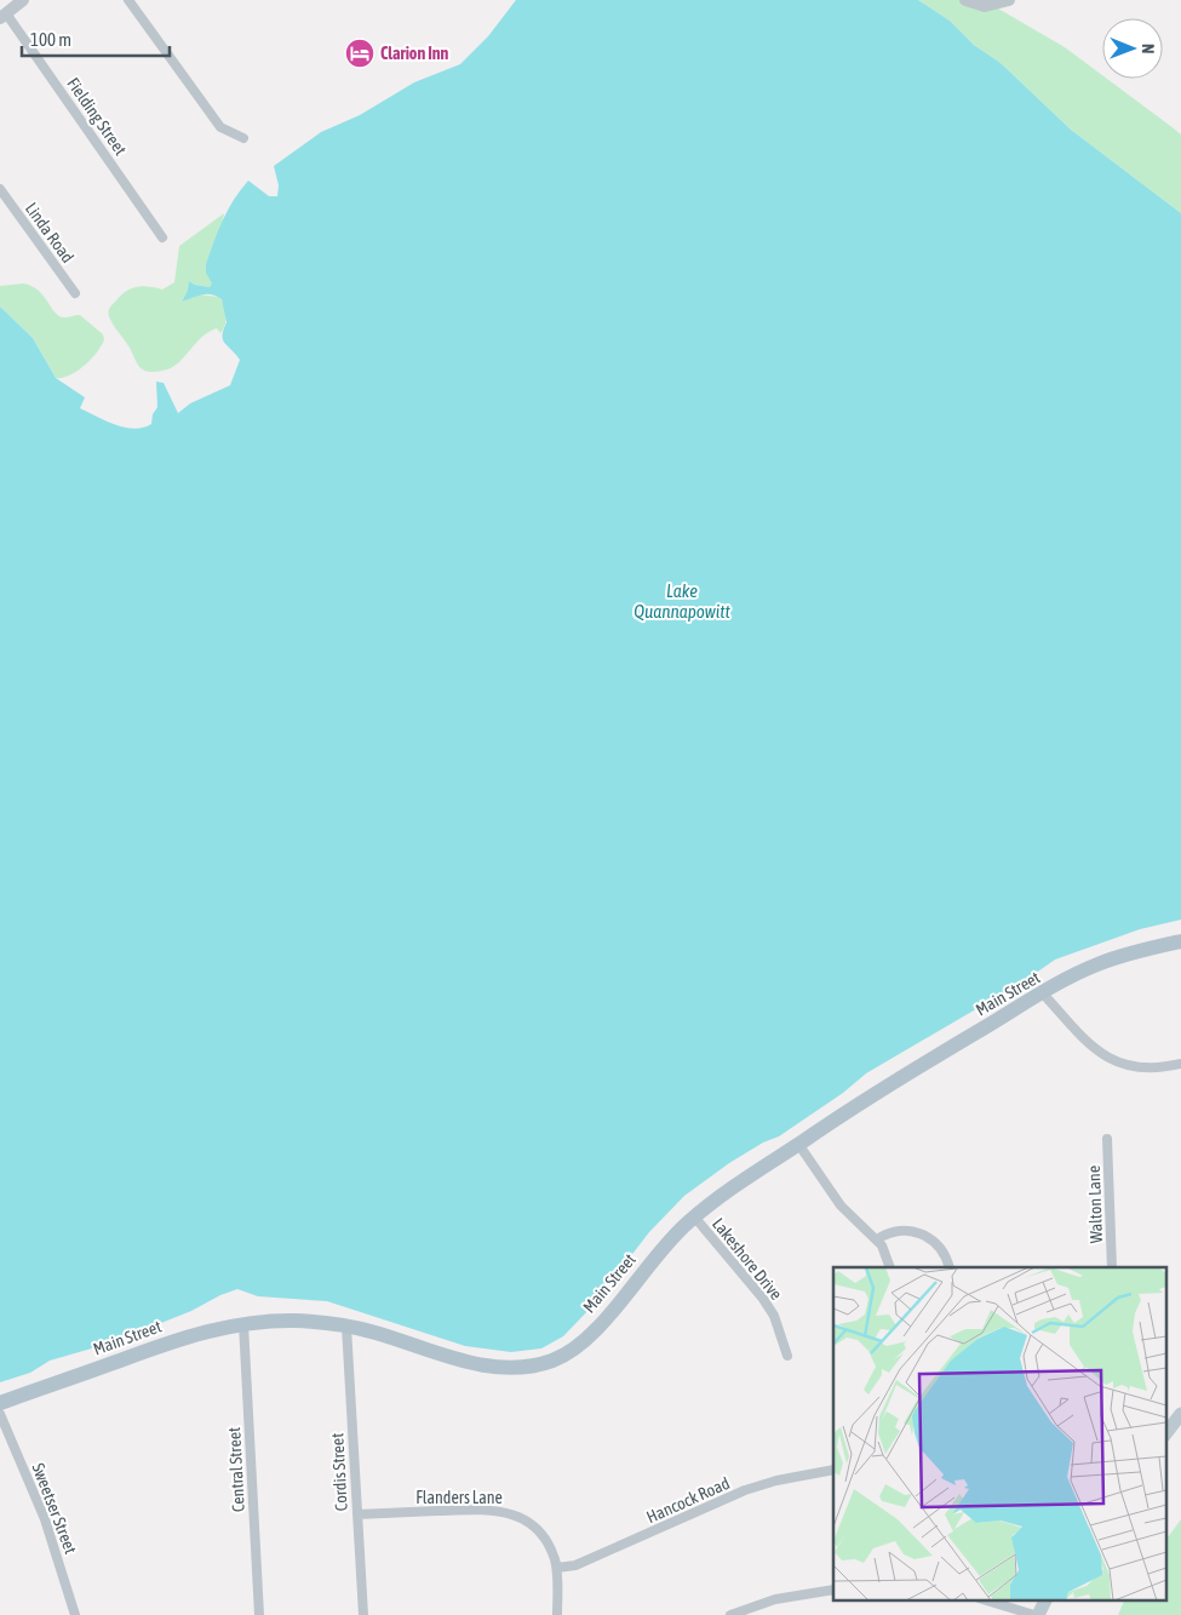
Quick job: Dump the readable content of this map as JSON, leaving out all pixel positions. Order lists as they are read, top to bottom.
{
  "streets": {
    "main road": ["Main Street"],
    "street": [
      "Fielding Street",
      "Linda Road",
      "Walton Lane",
      "Lakeshore Drive",
      "Central Street",
      "Cordis Street",
      "Flanders Lane",
      "Hancock Road",
      "Sweetser Street"
    ]
  },
  "crossings": [
    ["Main Street", "Lakeshore Drive"],
    ["Main Street", "Central Street"],
    ["Main Street", "Cordis Street"],
    ["Cordis Street", "Flanders Lane"],
    ["Flanders Lane", "Hancock Road"]
  ],
  "water": ["Lake Quannapowitt"],
  "places": {
    "hotel": ["Clarion Inn"]
  },
  "scale_bar": "100 m",
  "north": "right"
}
